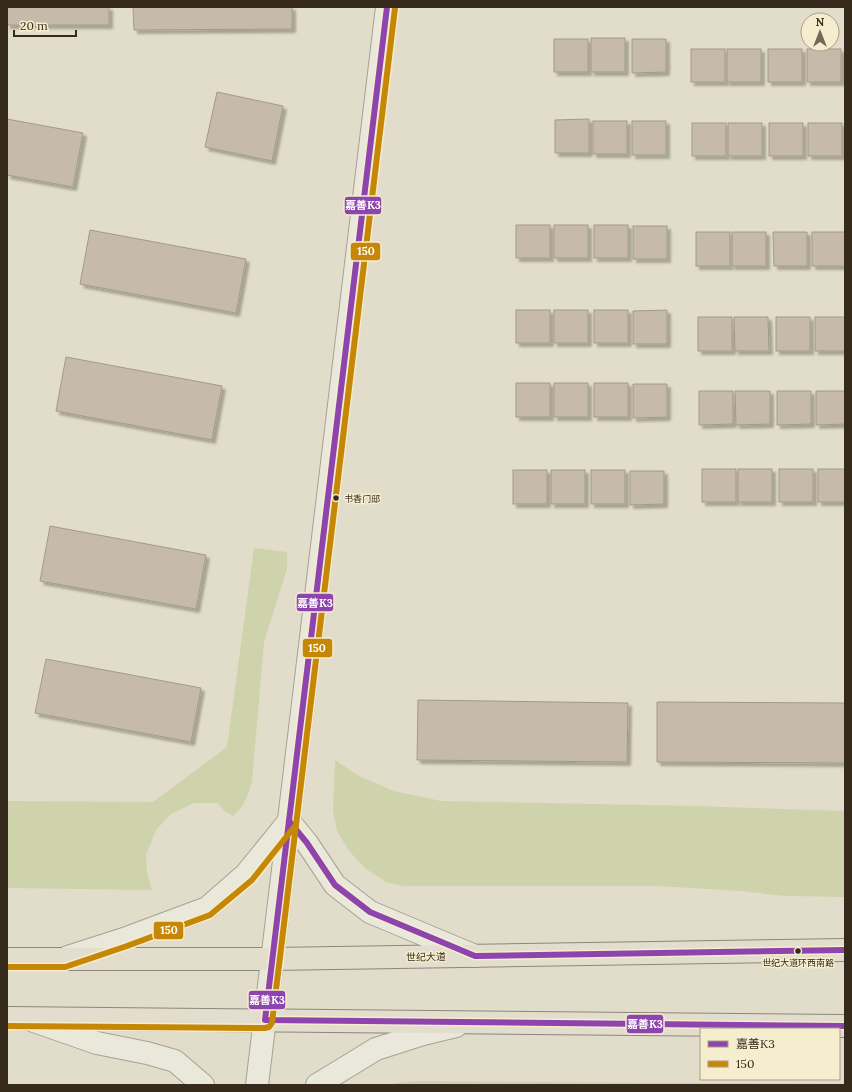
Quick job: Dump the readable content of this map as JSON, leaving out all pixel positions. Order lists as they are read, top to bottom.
{
  "streets": {
    "main road": ["世纪大道"]
  },
  "places": ["书香门邸", "世纪大道环西南路"],
  "lines": ["transit line 嘉善K3", "transit line 150"],
  "legend": ["嘉善K3", "150"],
  "scale_bar": "20 m",
  "north": "top"
}
